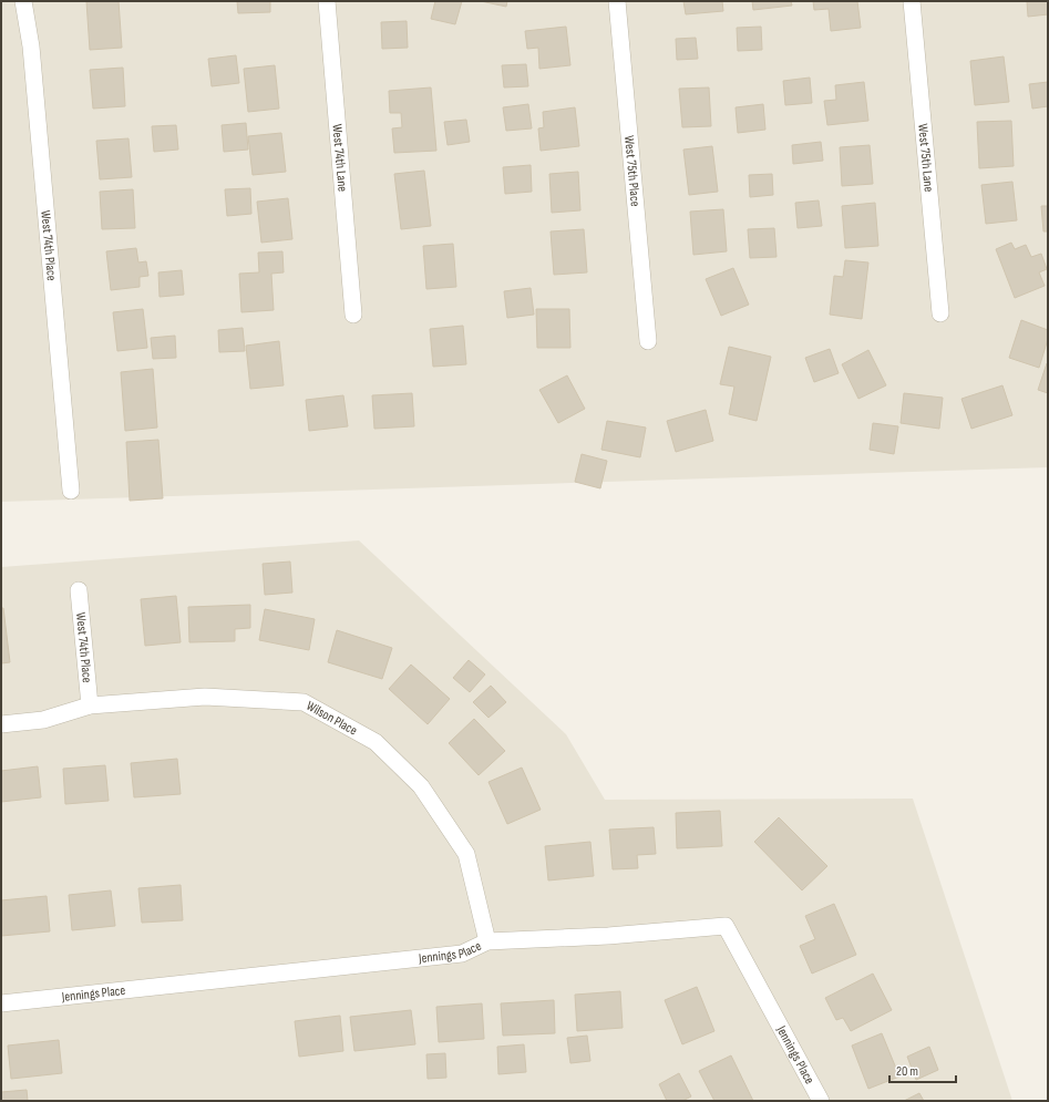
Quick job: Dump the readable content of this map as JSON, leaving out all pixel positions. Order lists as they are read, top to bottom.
{
  "streets": {
    "street": [
      "West 74th Lane",
      "West 75th Lane",
      "West 75th Place",
      "West 74th Place",
      "Wilson Place",
      "Jennings Place"
    ]
  },
  "crossings": [
    ["West 74th Place", "Wilson Place"],
    ["Wilson Place", "Jennings Place"]
  ],
  "scale_bar": "20 m"
}
